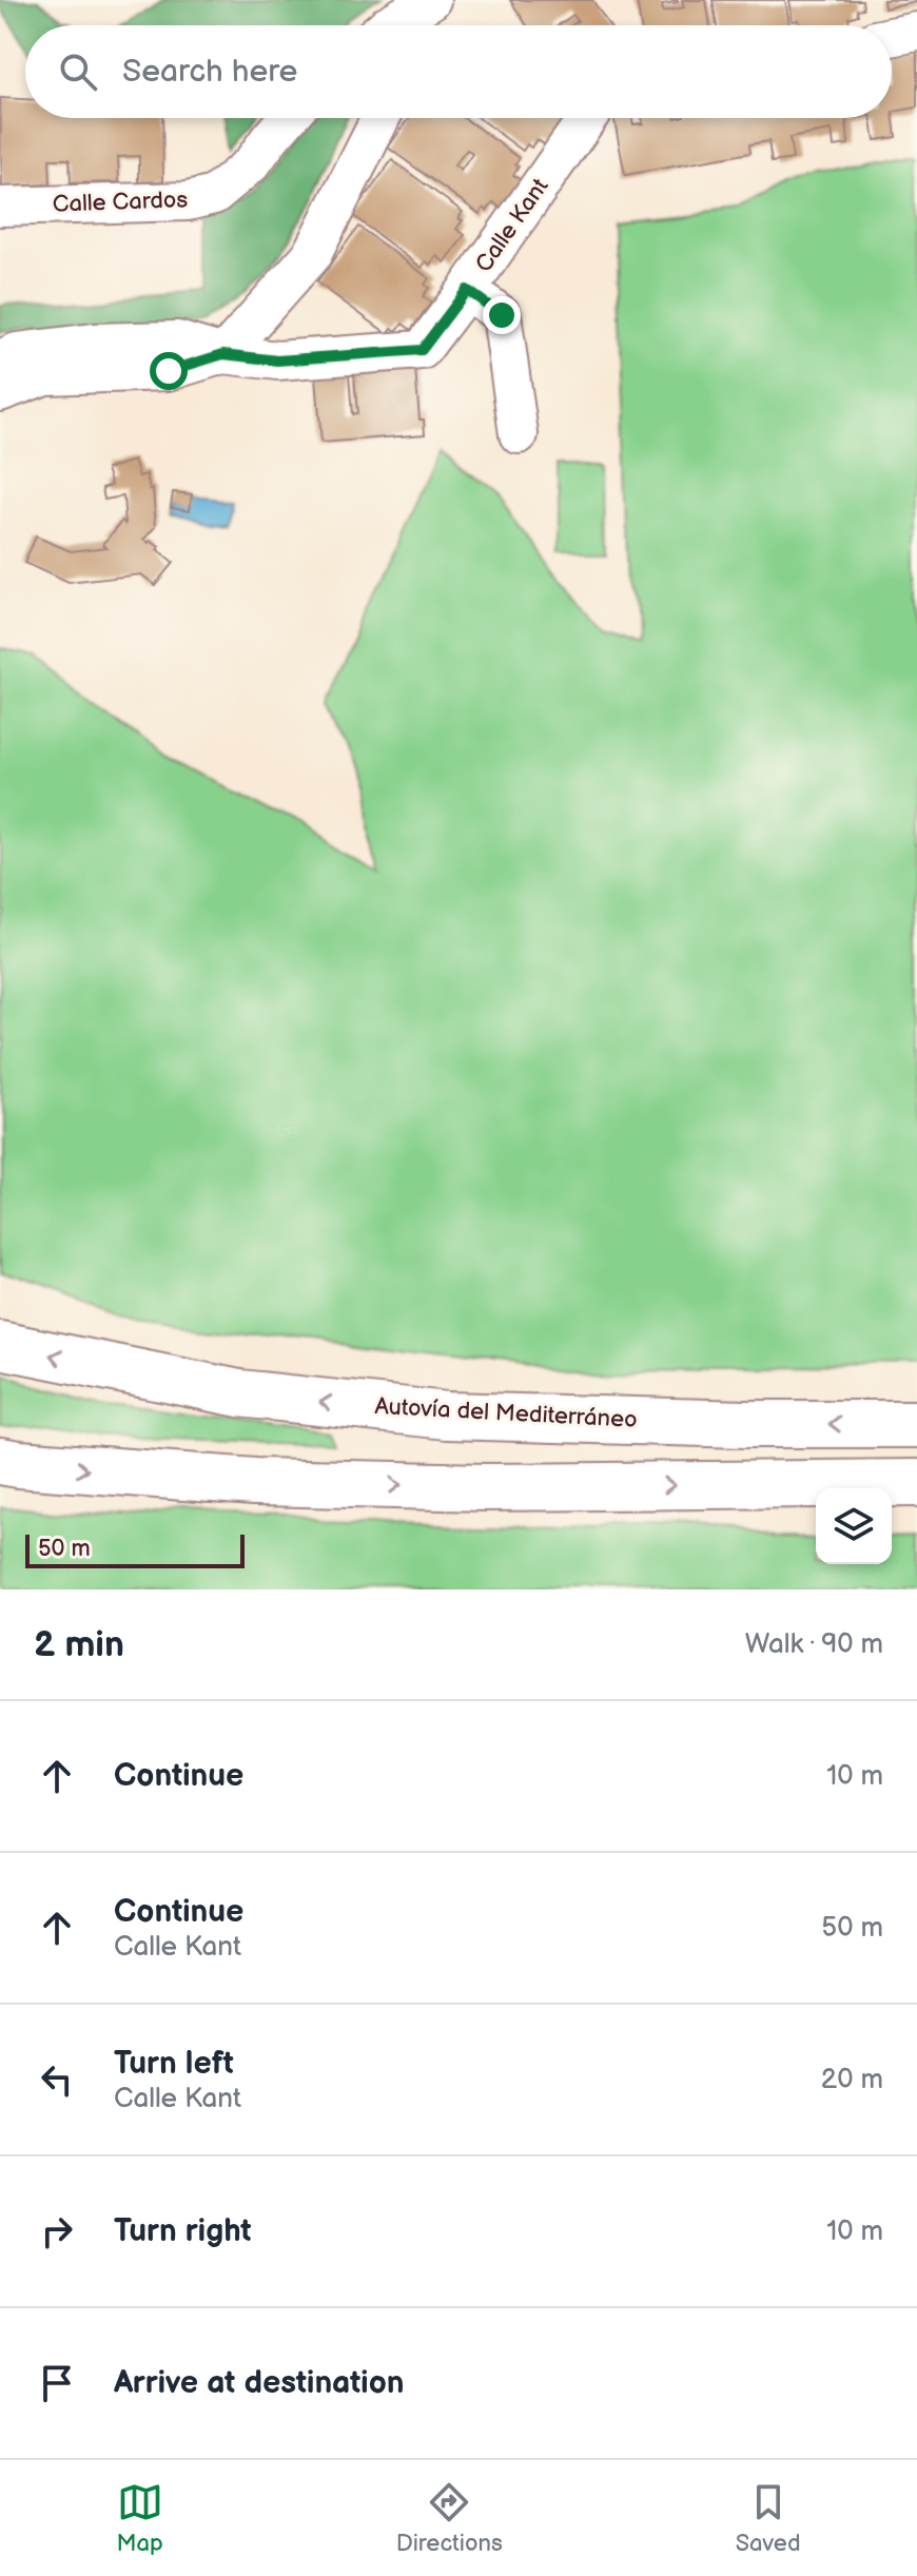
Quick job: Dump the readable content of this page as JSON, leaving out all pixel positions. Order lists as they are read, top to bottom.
{
  "streets": {
    "highway": ["Autovía del Mediterráneo"],
    "street": ["Calle Cardos", "Calle Kant"]
  },
  "scale_bar": "50 m",
  "page": {
    "search": "Search here",
    "scale": "50 m",
    "heading": ["2 min", "Walk · 90 m"],
    "list": [
      ["Continue", "10 m"],
      ["Continue", "Calle Kant", "50 m"],
      ["Turn left", "Calle Kant", "20 m"],
      ["Turn right", "10 m"],
      "Arrive at destination"
    ],
    "nav": ["Map", "Directions", "Saved"]
  }
}
